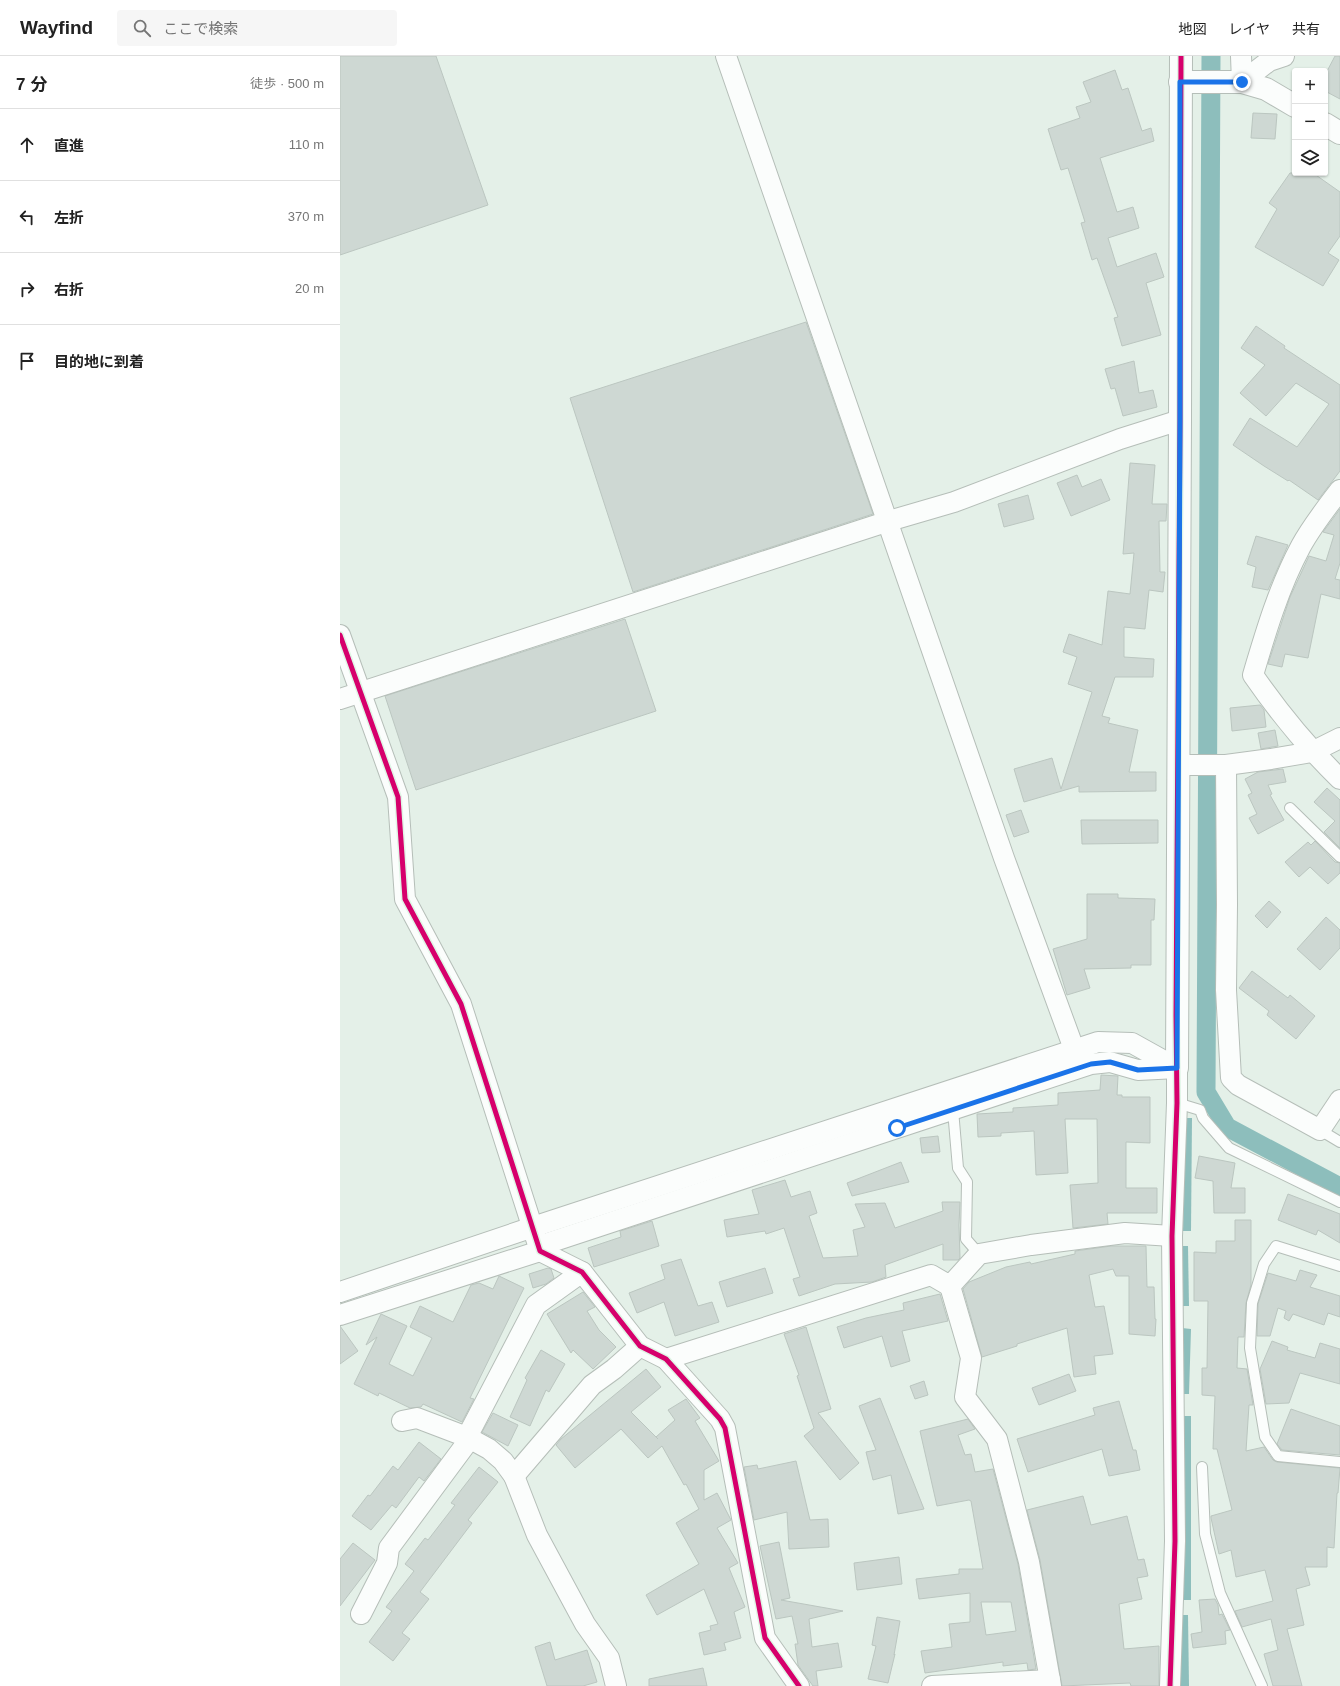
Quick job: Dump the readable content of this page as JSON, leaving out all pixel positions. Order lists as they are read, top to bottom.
{
  "page": {
    "header": "Wayfind",
    "search": "ここで検索",
    "nav": ["地図", "レイヤ", "共有"],
    "heading": ["7 分", "徒歩 · 500 m"],
    "map_buttons": ["+", "−"],
    "list": [
      ["直進", "110 m"],
      ["左折", "370 m"],
      ["右折", "20 m"],
      "目的地に到着"
    ]
  }
}
